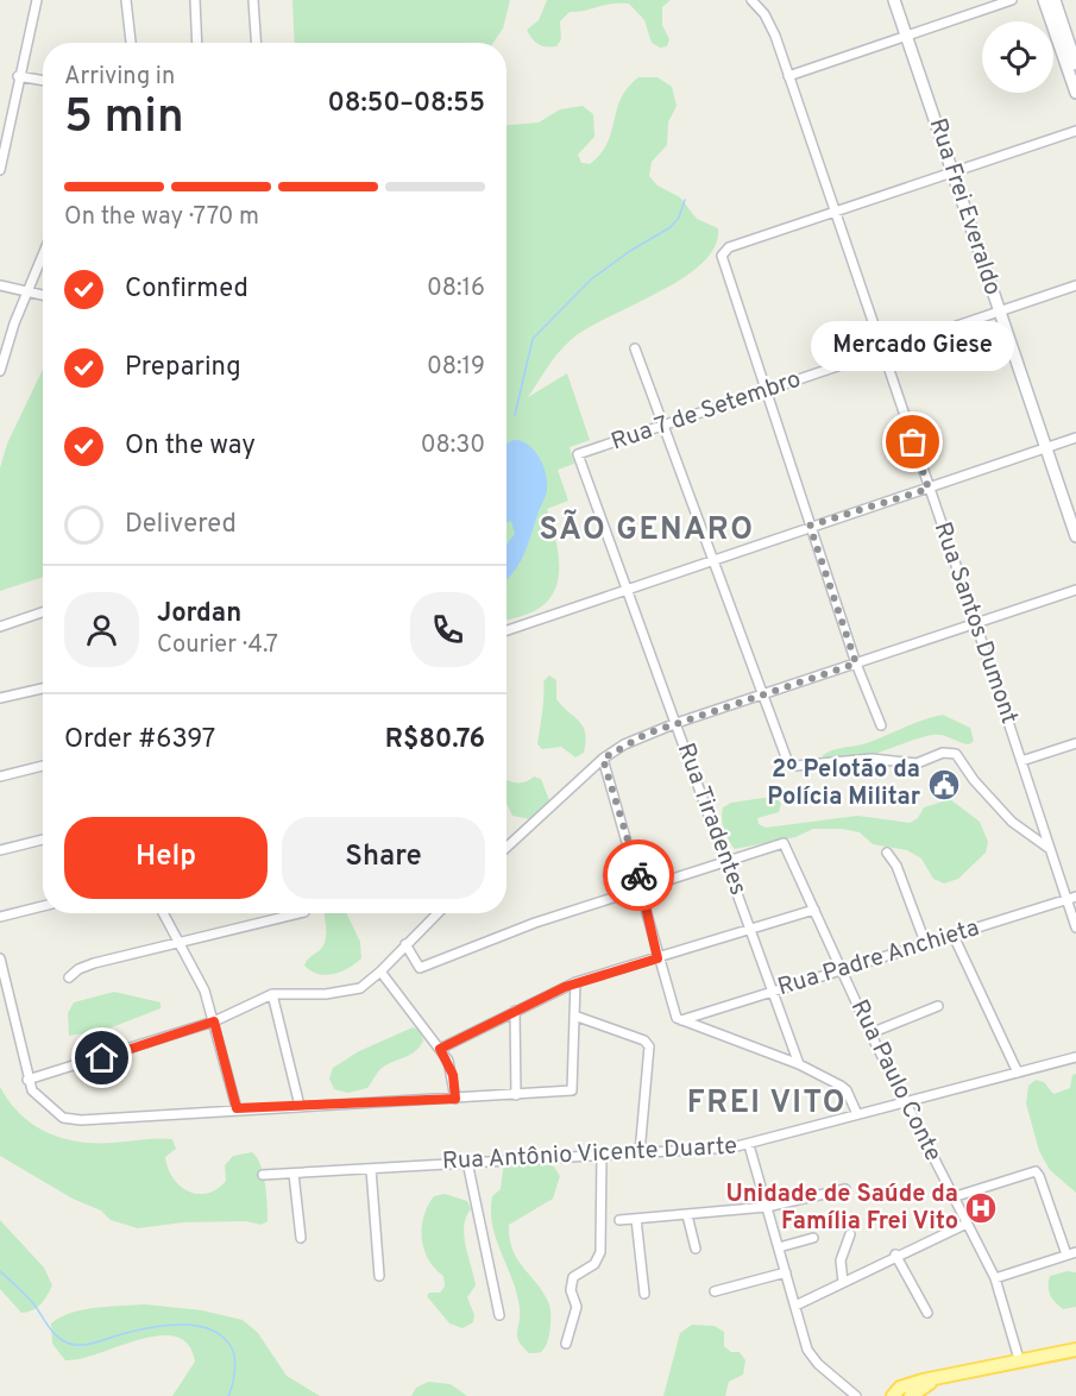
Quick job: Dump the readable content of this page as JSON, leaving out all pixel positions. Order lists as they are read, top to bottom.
{
  "streets": {
    "street": [
      "Rua Frei Everaldo",
      "Rua 7 de Setembro",
      "Rua Santos Dumont",
      "Rua Tiradentes",
      "Rua Padre Anchieta",
      "Rua Paulo Conte",
      "Rua Antônio Vicente Duarte"
    ]
  },
  "crossings": [
    ["Rua Frei Everaldo", "Rua 7 de Setembro"],
    ["Rua 7 de Setembro", "Rua Santos Dumont"],
    ["Rua 7 de Setembro", "Rua Tiradentes"],
    ["Rua Santos Dumont", "Rua Padre Anchieta"],
    ["Rua Tiradentes", "Rua Padre Anchieta"],
    ["Rua Tiradentes", "Rua Paulo Conte"],
    ["Rua Padre Anchieta", "Rua Paulo Conte"],
    ["Rua Paulo Conte", "Rua Antônio Vicente Duarte"]
  ],
  "districts": ["SÃO GENARO", "FREI VITO"],
  "places": {
    "other": ["Mercado Giese"],
    "public building": ["2º Pelotão da Polícia Militar"],
    "hospital": ["Unidade de Saúde da Família Frei Vito"]
  },
  "page": {
    "heading": ["5 min", "Arriving in", "08:50–08:55"],
    "panel": [
      "Jordan",
      "Courier · 4.7",
      "Order #6397",
      "R$80.76"
    ],
    "bar": "On the way · 770 m",
    "list": [
      ["Confirmed", "08:16"],
      ["Preparing", "08:19"],
      ["On the way", "08:30"],
      "Delivered"
    ],
    "bubble": "Mercado Giese",
    "buttons": ["Help", "Share"]
  }
}
